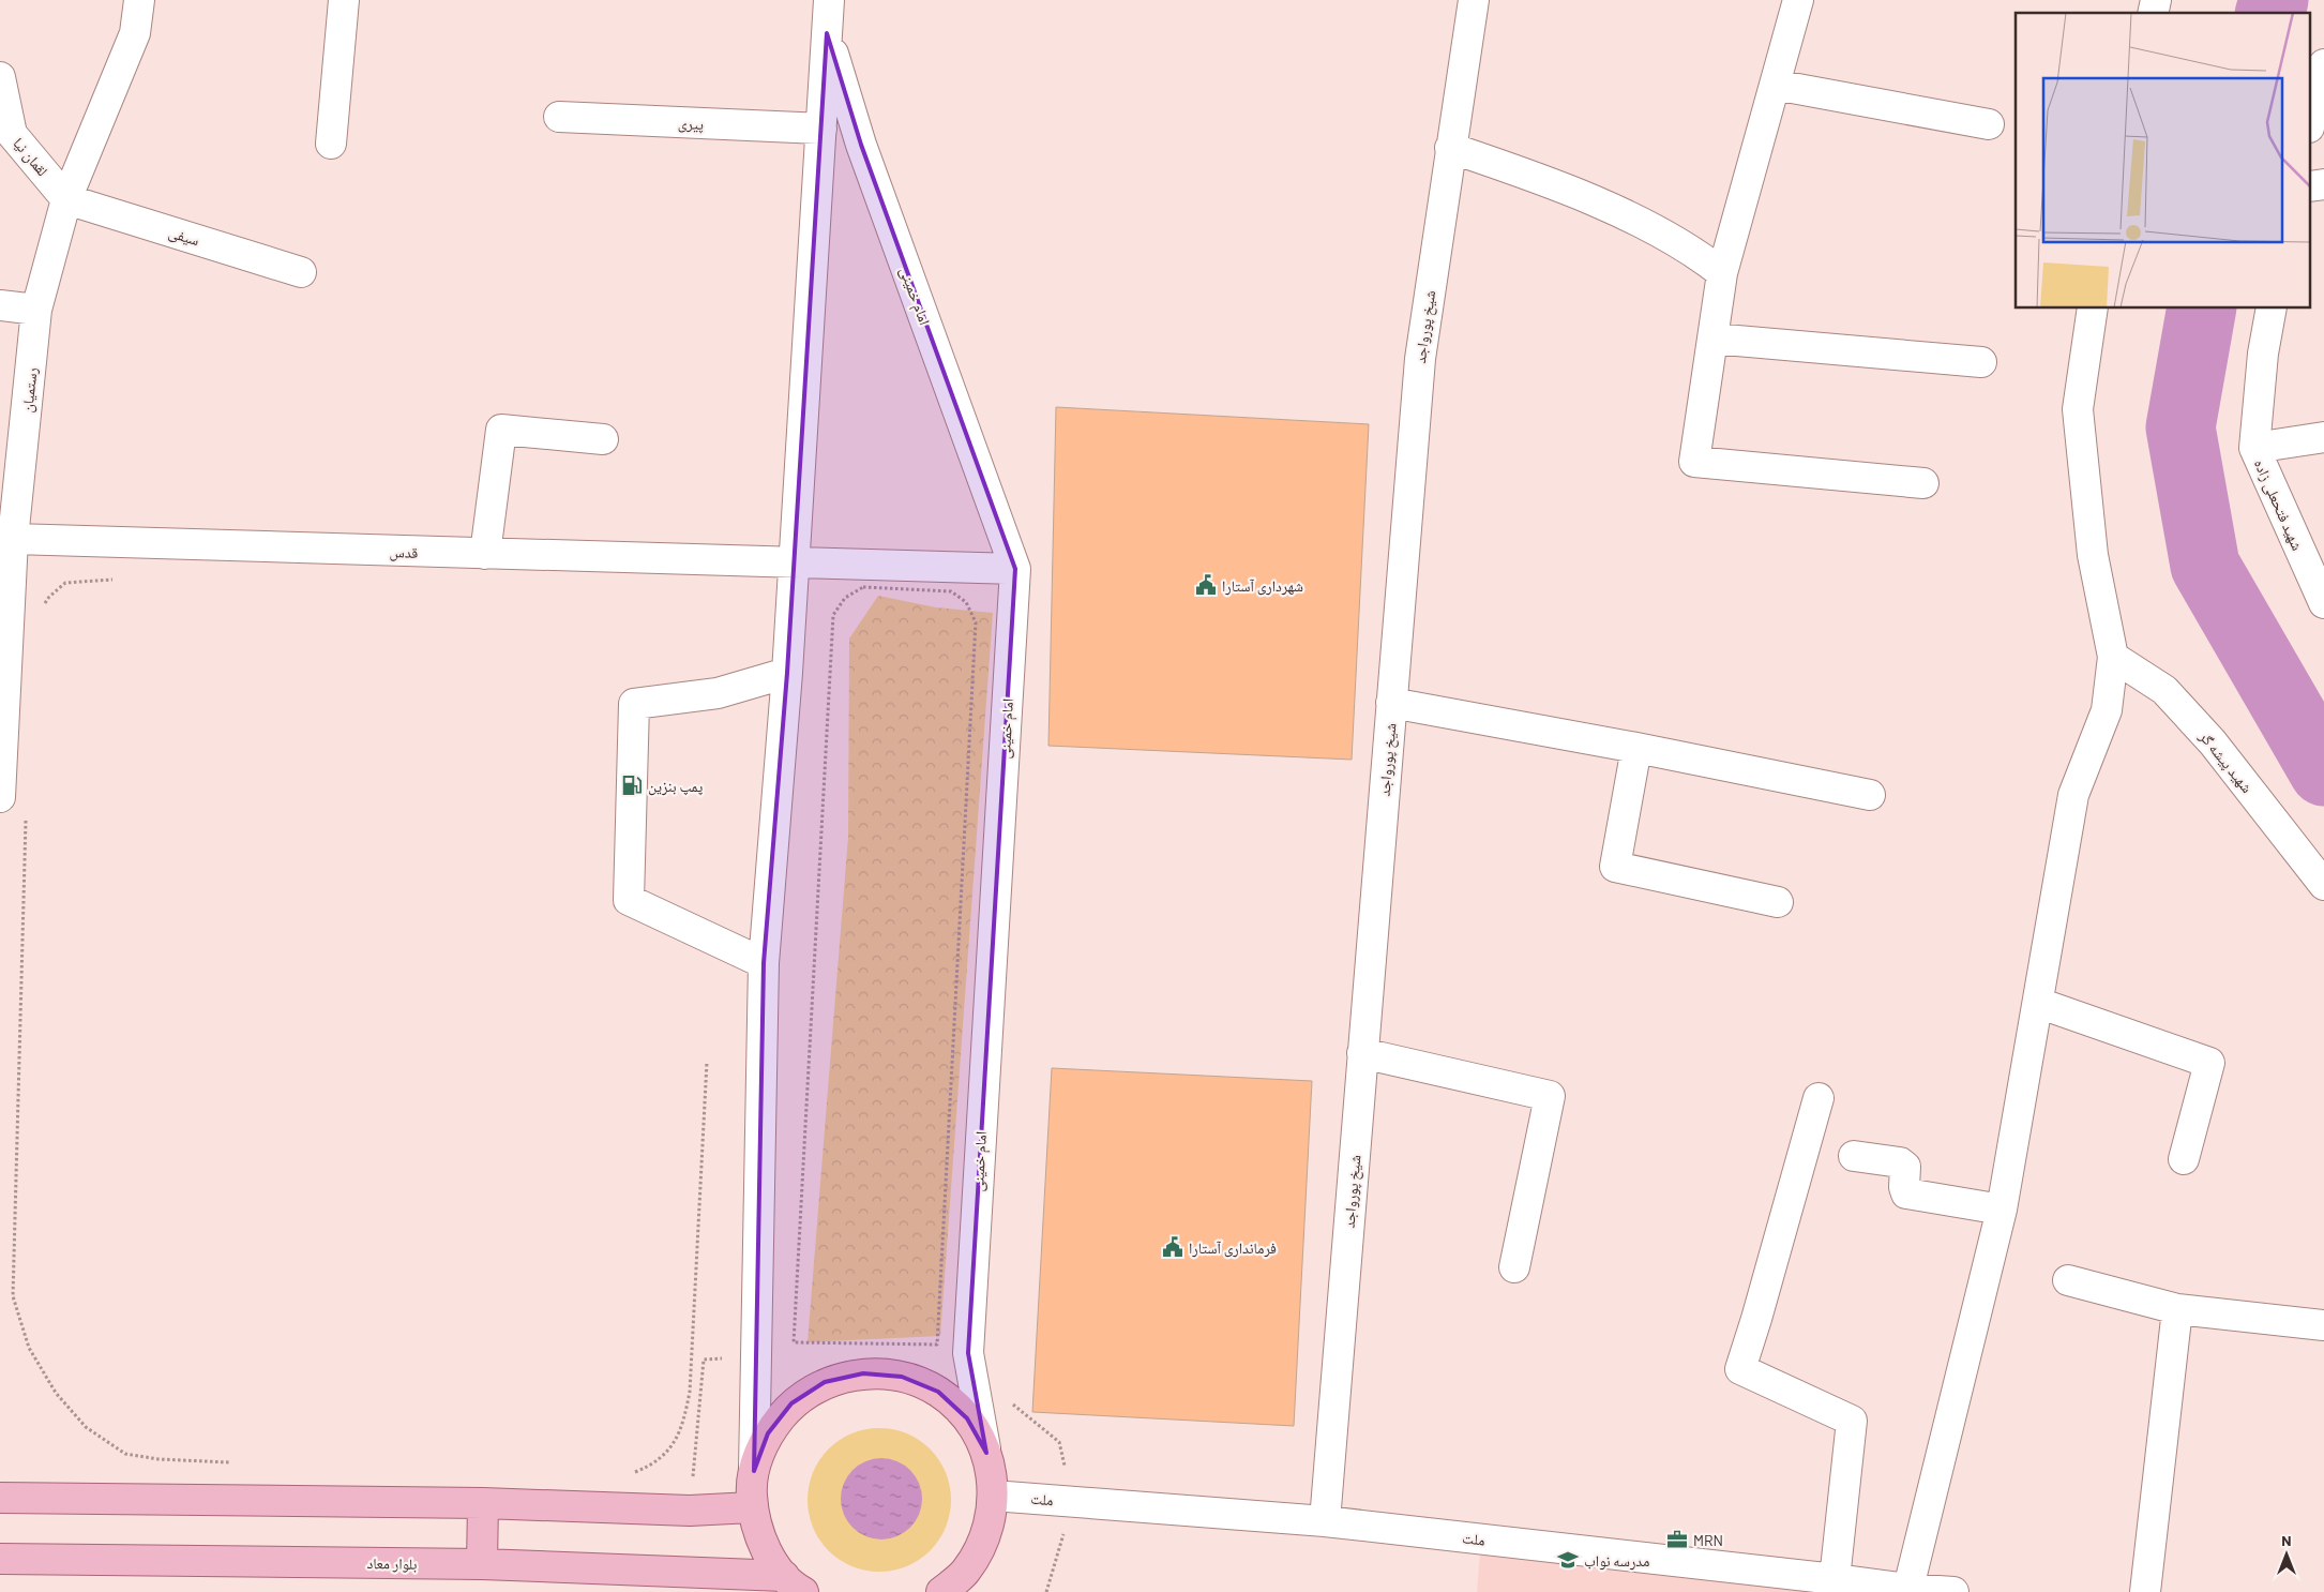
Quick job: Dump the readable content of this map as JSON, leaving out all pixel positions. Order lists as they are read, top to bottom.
{
  "streets": {
    "main road": ["بلوار معاد"],
    "street": [
      "پیری",
      "لقمان نیا",
      "سیفی",
      "امام خمینی",
      "شیخ پورواجد",
      "رستمیان",
      "شهید فتحعلی زاده",
      "قدس",
      "شهید پیشه گر",
      "ملت"
    ]
  },
  "crossings": [
    ["پیری", "امام خمینی"],
    ["لقمان نیا", "سیفی"],
    ["لقمان نیا", "رستمیان"],
    ["سیفی", "رستمیان"],
    ["امام خمینی", "قدس"],
    ["شیخ پورواجد", "ملت"],
    ["رستمیان", "قدس"]
  ],
  "places": {
    "public building": ["شهرداری آستارا", "فرمانداری آستارا"],
    "fuel station": ["پمپ بنزین"],
    "office": ["MRN"],
    "school or university": ["مدرسه نواب"]
  },
  "north": "top"
}
